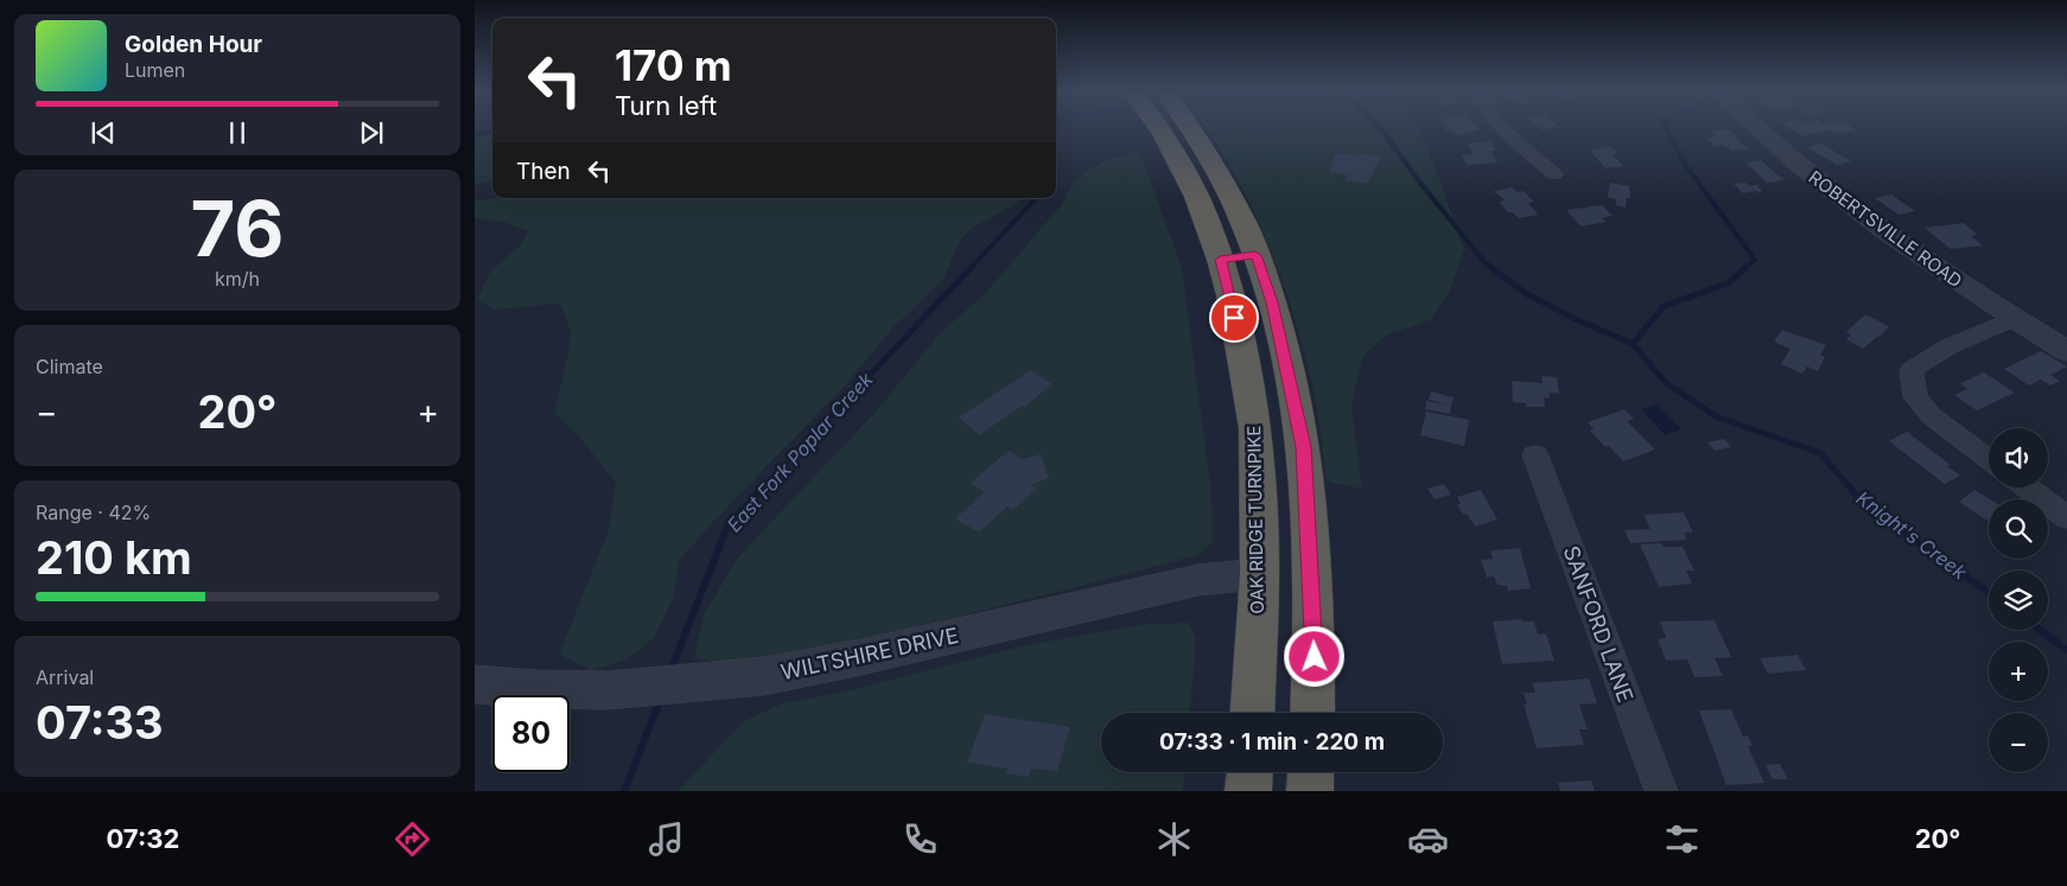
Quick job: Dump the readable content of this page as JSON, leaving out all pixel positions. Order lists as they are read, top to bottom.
{
  "streets": {
    "highway": ["OAK RIDGE TURNPIKE"],
    "street": ["ROBERTSVILLE ROAD", "SANFORD LANE", "WILTSHIRE DRIVE"]
  },
  "crossings": [
    ["OAK RIDGE TURNPIKE", "WILTSHIRE DRIVE"]
  ],
  "water": ["East Fork Poplar Creek", "Knight's Creek"],
  "page": {
    "turn": ["170 m", "Turn left"],
    "song": ["Golden Hour", "Lumen"],
    "then": "Then",
    "tile": [
      ["76", "km/h"],
      "Climate",
      ["Range · 42%", "210 km"],
      ["Arrival", "07:33"]
    ],
    "heat": ["−", "20°", "+"],
    "map_buttons": ["+", "−"],
    "limit": "80",
    "trip": "07:33 · 1 min · 220 m",
    "tabs": ["07:32", "20°"]
  }
}
